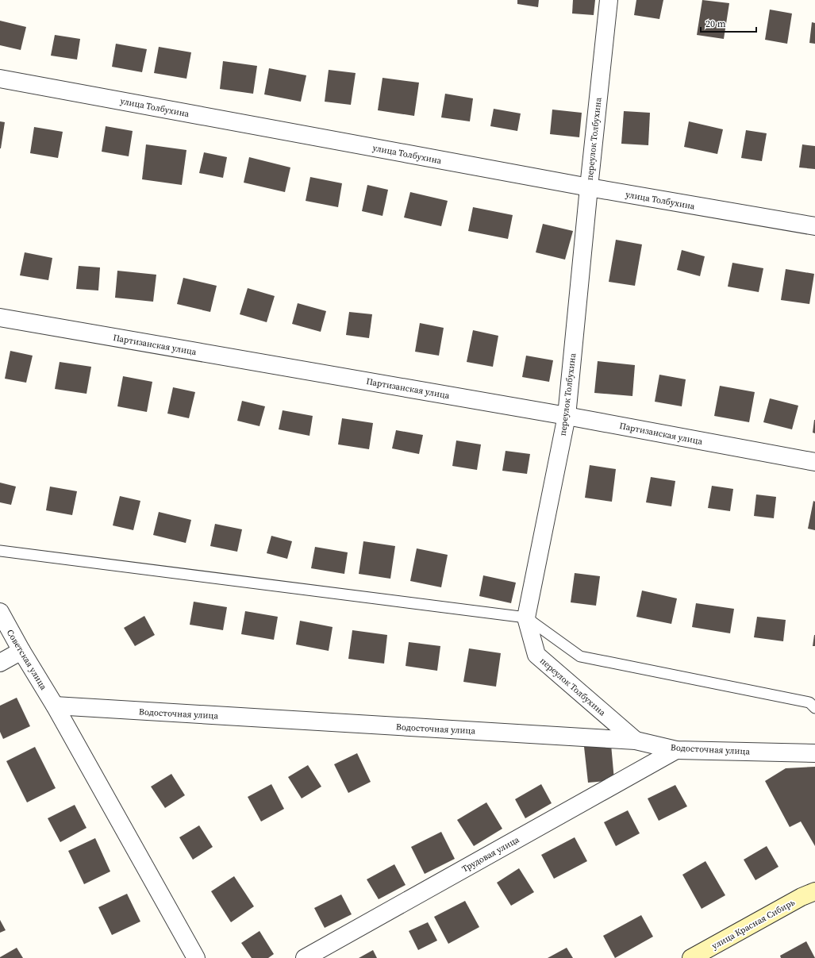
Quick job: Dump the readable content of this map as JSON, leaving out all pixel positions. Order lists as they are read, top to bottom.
{
  "streets": {
    "main road": ["улица Красная Сибирь"],
    "street": [
      "улица Толбухина",
      "переулок Толбухина",
      "Партизанская улица",
      "Советская улица",
      "Водосточная улица",
      "Трудовая улица"
    ]
  },
  "crossings": [
    ["улица Толбухина", "переулок Толбухина"],
    ["переулок Толбухина", "Партизанская улица"],
    ["переулок Толбухина", "Водосточная улица"],
    ["Советская улица", "Водосточная улица"],
    ["Водосточная улица", "Трудовая улица"]
  ],
  "scale_bar": "20 m"
}
